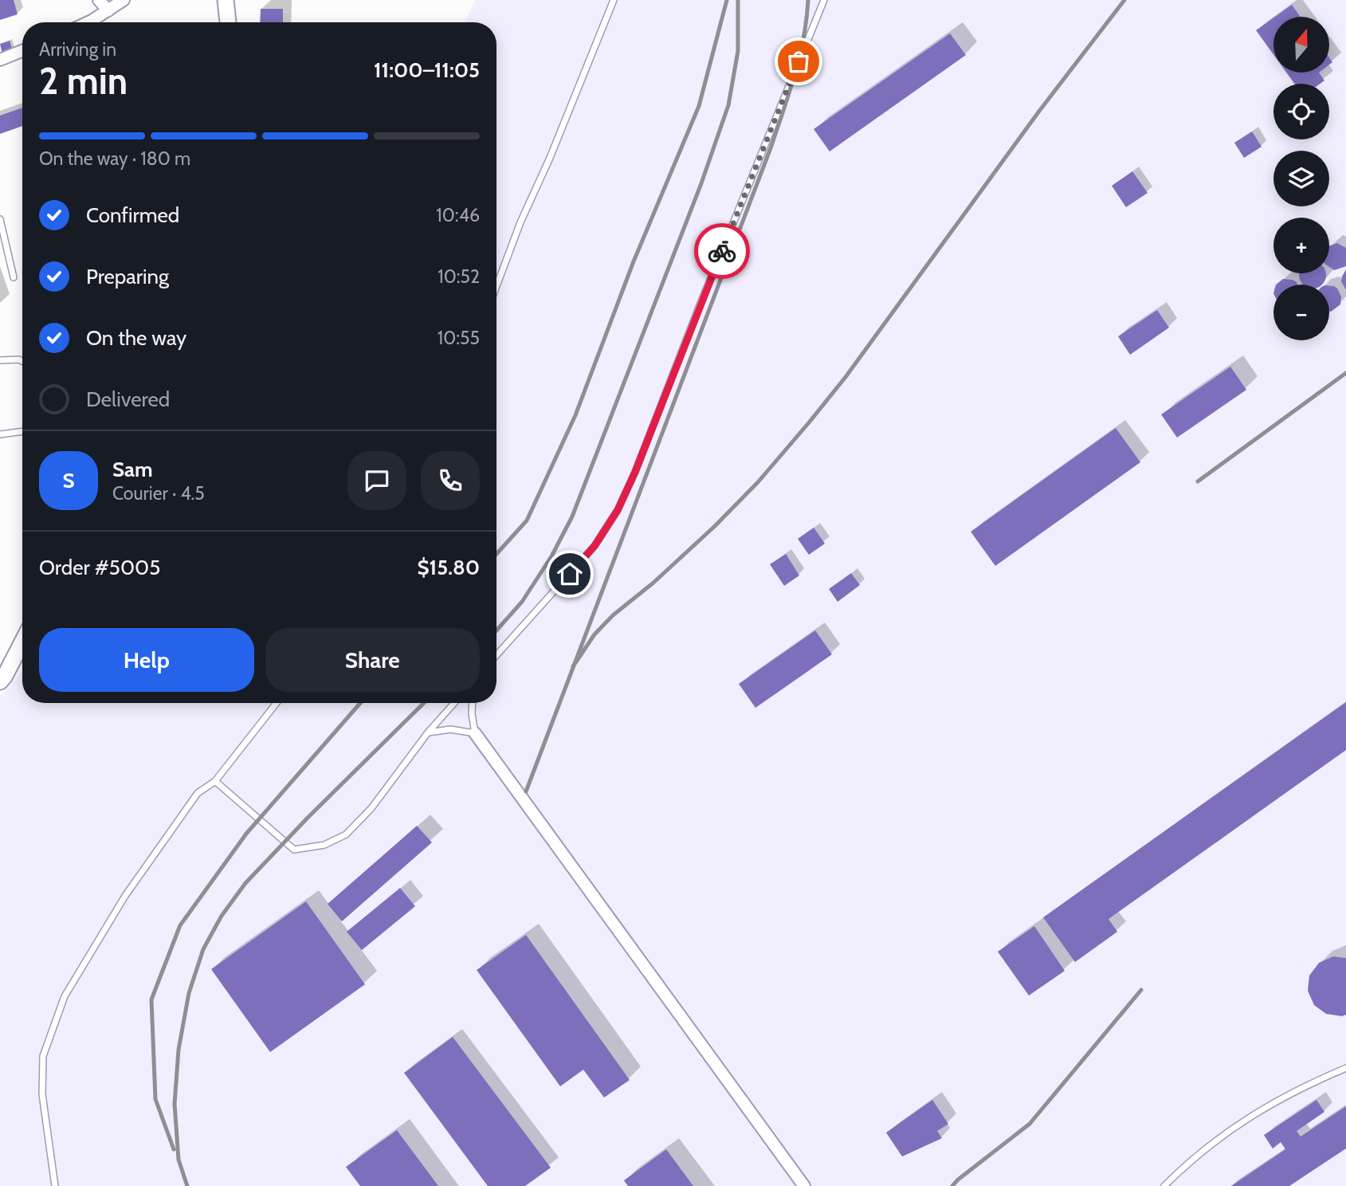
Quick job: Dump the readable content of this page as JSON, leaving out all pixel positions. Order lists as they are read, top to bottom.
{
  "north": "top",
  "page": {
    "map_buttons": ["+", "−"],
    "heading": ["2 min", "Arriving in", "11:00–11:05"],
    "panel": [
      "Sam",
      "Courier · 4.5",
      "Order #5005",
      "$15.80"
    ],
    "bar": "On the way · 180 m",
    "list": [
      ["Confirmed", "10:46"],
      ["Preparing", "10:52"],
      ["On the way", "10:55"],
      "Delivered"
    ],
    "round": "S",
    "buttons": ["Help", "Share"]
  }
}
